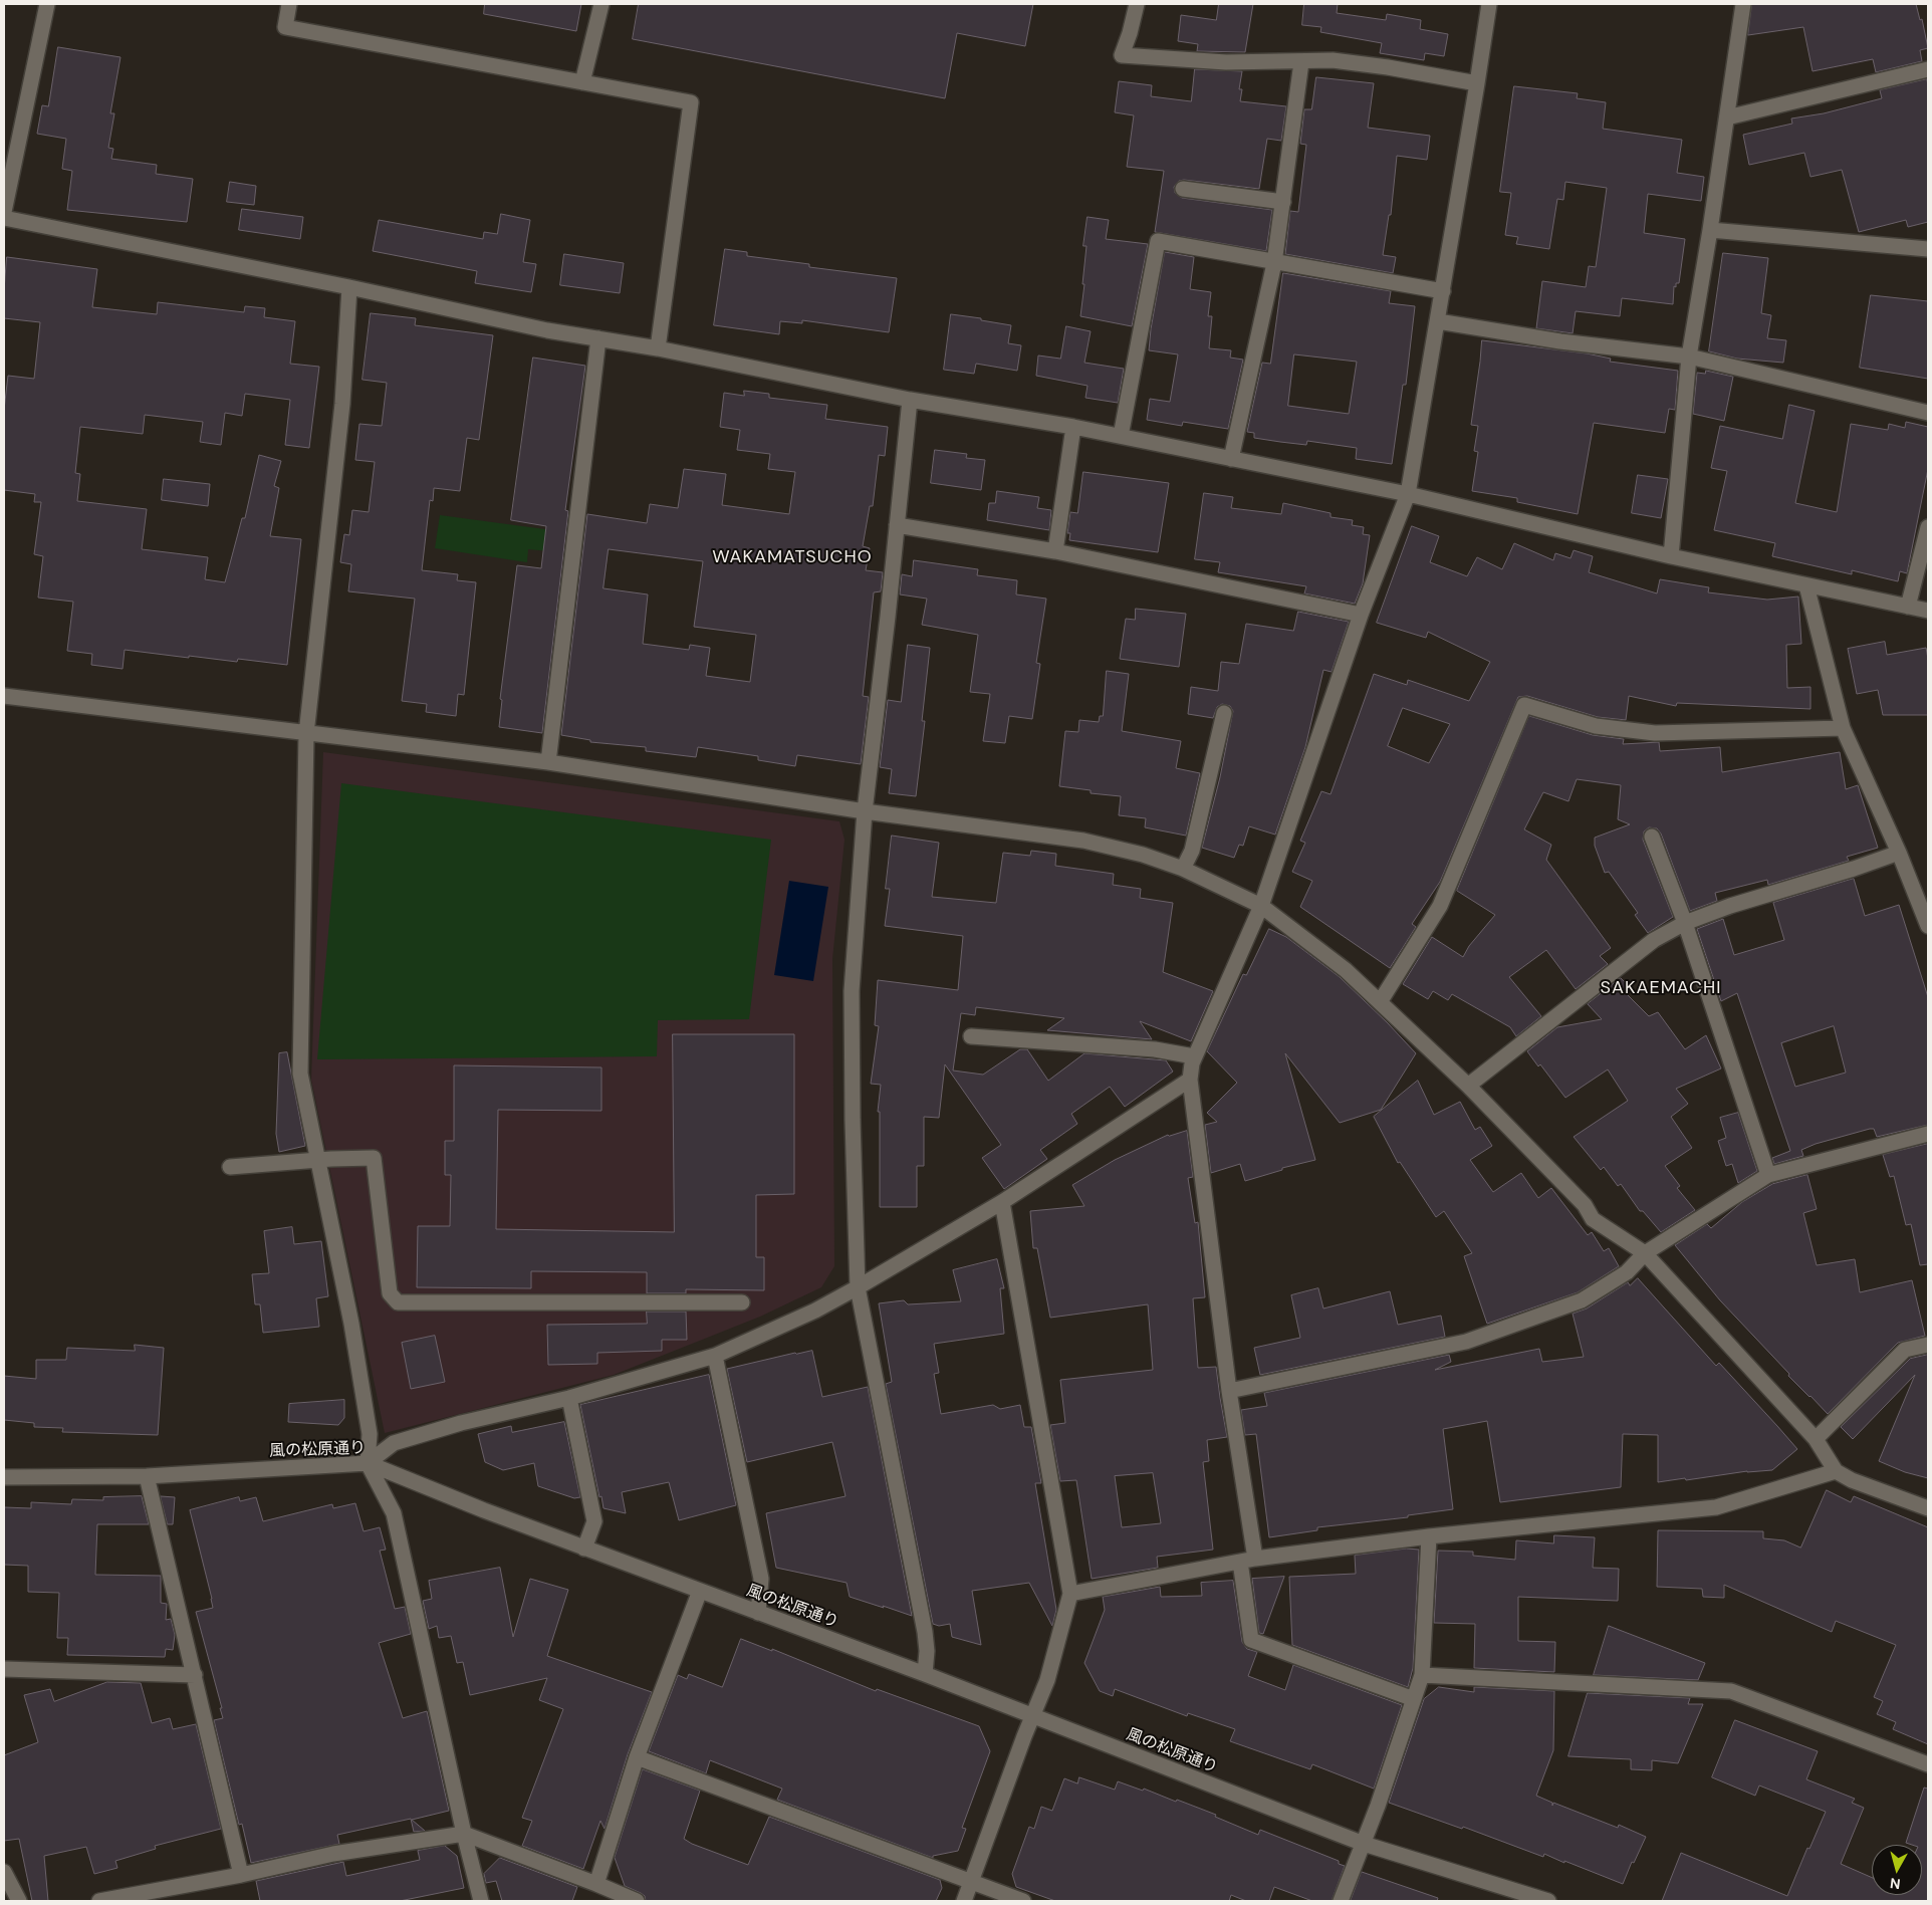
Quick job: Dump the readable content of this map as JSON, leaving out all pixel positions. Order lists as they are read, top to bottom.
{
  "streets": {
    "street": ["風の松原通り"]
  },
  "districts": ["WAKAMATSUCHO", "SAKAEMACHI"],
  "north": "bottom"
}
